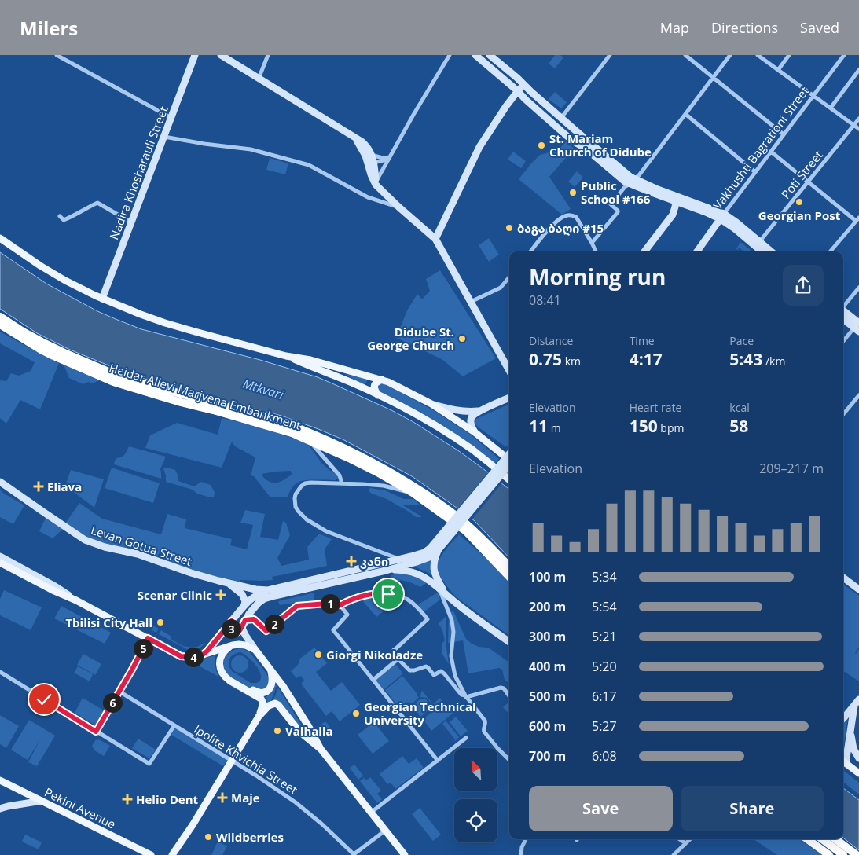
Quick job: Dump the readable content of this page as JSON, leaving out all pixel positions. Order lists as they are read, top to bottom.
{
  "streets": {
    "highway": ["Heidar Alievi Marjvena Embankment"],
    "main road": [
      "Vakhushti Bagrationi Street",
      "Nadira Khosharauli Street",
      "Levan Gotua Street",
      "Pekini Avenue"
    ],
    "street": ["Poti Street", "Ipolite Khvichia Street"]
  },
  "water": ["Mtkvari"],
  "places": {
    "other": [
      "St. Mariam Church of Didube",
      "Public School #166",
      "Georgian Post",
      "ბაგა ბაღი #15",
      "Didube St. George Church",
      "Tbilisi City Hall",
      "Giorgi Nikoladze",
      "Georgian Technical University",
      "Valhalla",
      "Wildberries"
    ],
    "health": [
      "Eliava",
      "კანი",
      "Scenar Clinic",
      "Maje",
      "Helio Dent"
    ]
  },
  "north": "top left",
  "page": {
    "header": "Milers",
    "nav": ["Map", "Directions", "Saved"],
    "heading": ["Morning run", "08:41"],
    "stats": [
      ["Distance", "0.75 km"],
      ["Time", "4:17"],
      ["Pace", "5:43 /km"],
      ["Elevation", "11 m"],
      ["Heart rate", "150 bpm"],
      ["kcal", "58"]
    ],
    "chart": ["Elevation", "209–217 m"],
    "list": [
      {
        "name": "100 m",
        "note": "5:34"
      },
      {
        "name": "200 m",
        "note": "5:54"
      },
      {
        "name": "300 m",
        "note": "5:21"
      },
      {
        "name": "400 m",
        "note": "5:20"
      },
      {
        "name": "500 m",
        "note": "6:17"
      },
      {
        "name": "600 m",
        "note": "5:27"
      },
      {
        "name": "700 m",
        "note": "6:08"
      }
    ],
    "pins": [
      "1",
      "2",
      "3",
      "5",
      "4",
      "6"
    ],
    "buttons": ["Save", "Share"]
  }
}
